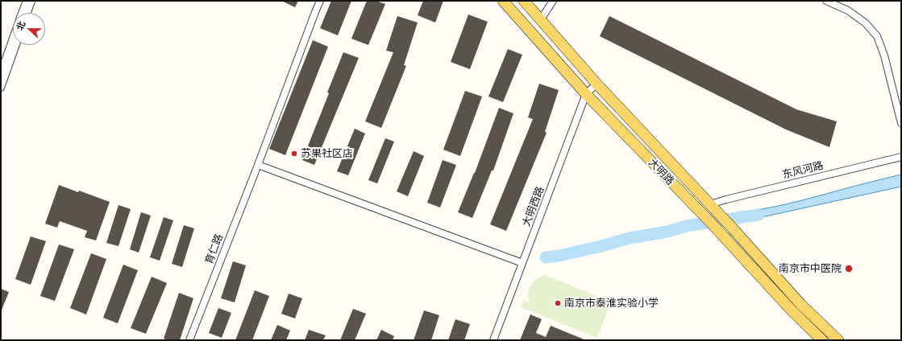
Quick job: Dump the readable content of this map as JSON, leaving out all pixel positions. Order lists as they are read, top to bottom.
{
  "streets": {
    "main road": ["大明路"],
    "street": ["东风河路", "大明西路", "育仁路"]
  },
  "crossings": [
    ["大明路", "大明西路"]
  ],
  "places": ["苏果社区店", "南京市中医院", "南京市泰淮实验小学"],
  "north": "left"
}
